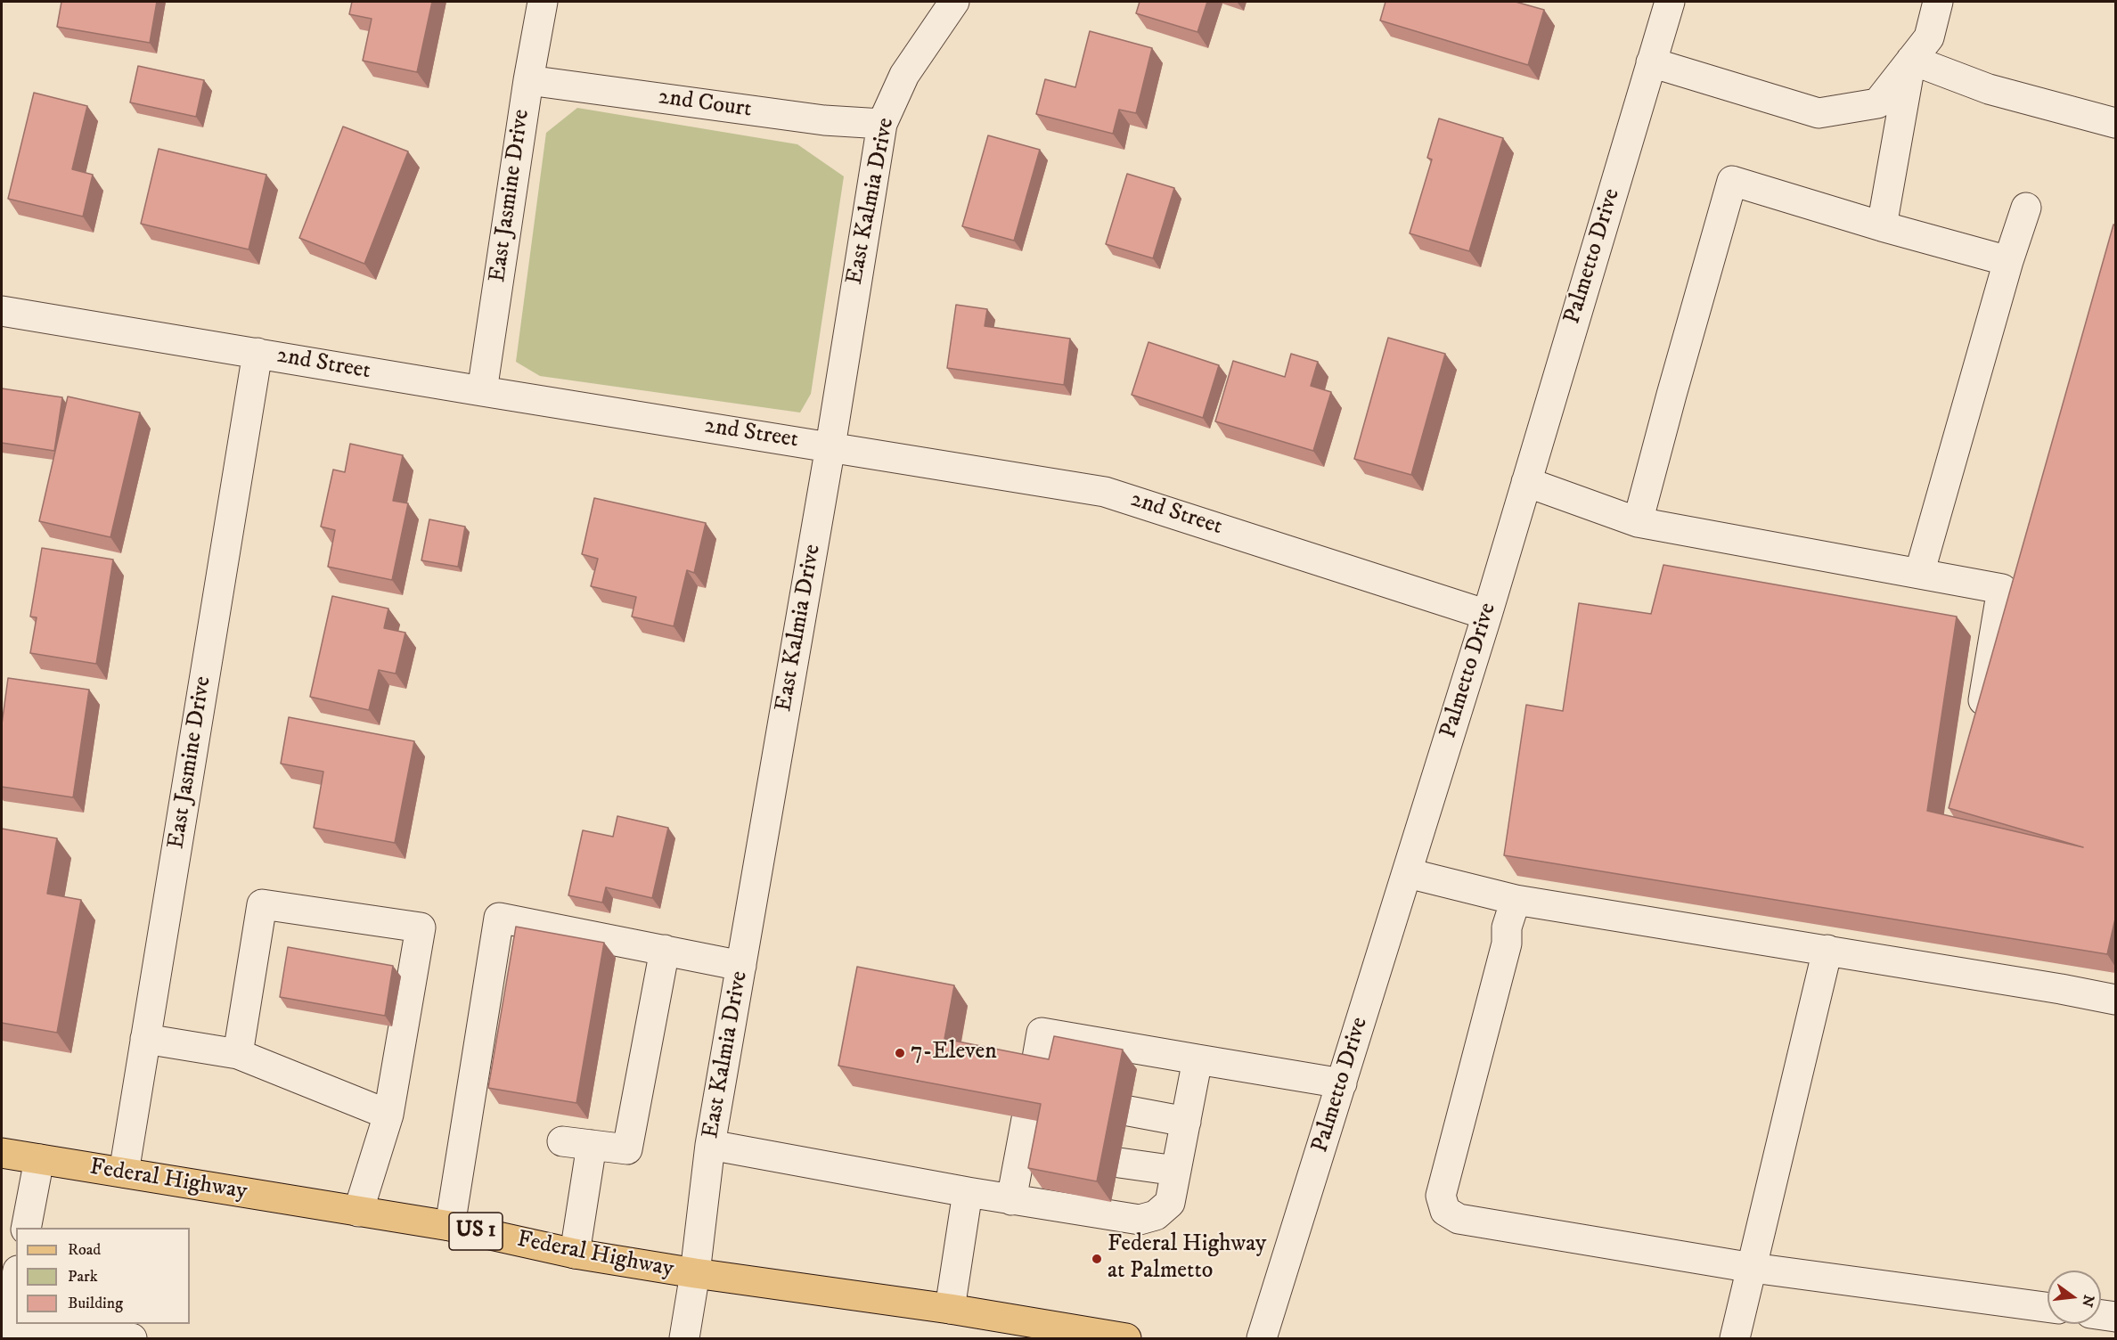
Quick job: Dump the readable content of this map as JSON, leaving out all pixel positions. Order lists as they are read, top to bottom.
{
  "streets": {
    "main road": ["Federal Highway", "US 1"],
    "street": [
      "2nd Court",
      "East Jasmine Drive",
      "East Kalmia Drive",
      "Palmetto Drive",
      "2nd Street"
    ]
  },
  "crossings": [
    ["2nd Court", "East Jasmine Drive"],
    ["2nd Court", "East Kalmia Drive"],
    ["East Jasmine Drive", "2nd Street"],
    ["East Jasmine Drive", "Federal Highway"],
    ["East Kalmia Drive", "2nd Street"],
    ["East Kalmia Drive", "Federal Highway"],
    ["Palmetto Drive", "2nd Street"]
  ],
  "places": ["7-Eleven", "Federal Highway at Palmetto"],
  "legend": ["Road", "Park", "Building"],
  "north": "right"
}
